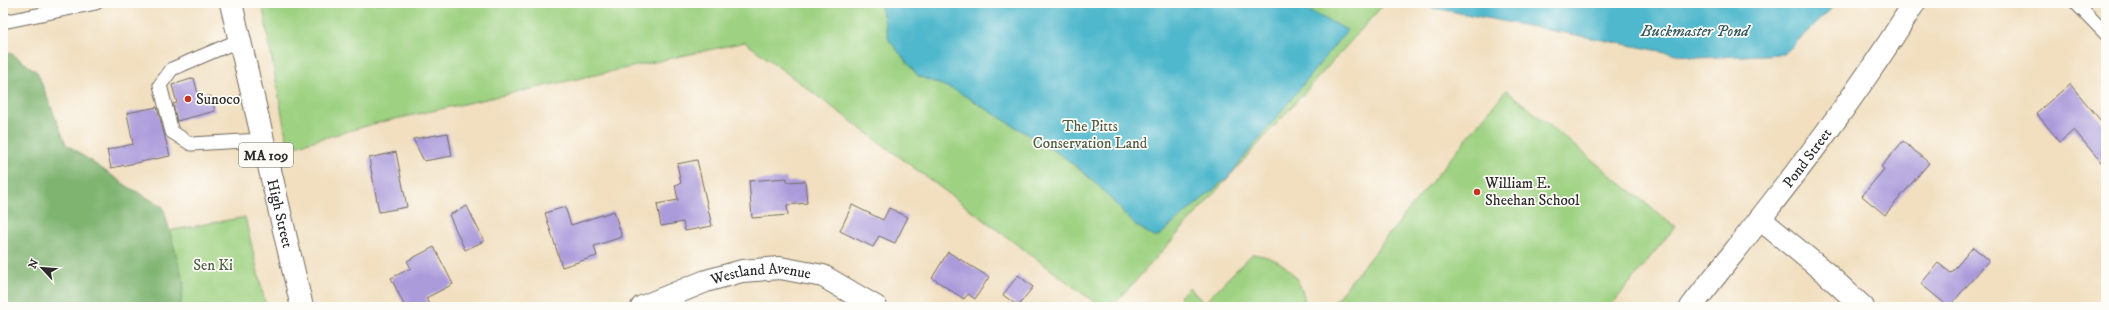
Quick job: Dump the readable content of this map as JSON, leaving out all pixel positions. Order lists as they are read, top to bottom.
{
  "streets": {
    "street": [
      "MA 109",
      "Pond Street",
      "High Street",
      "Westland Avenue"
    ]
  },
  "water": ["Buckmaster Pond"],
  "parks": ["The Pitts Conservation Land", "Sen Ki"],
  "places": ["Sunoco", "William E. Sheehan School"],
  "north": "top left"
}
